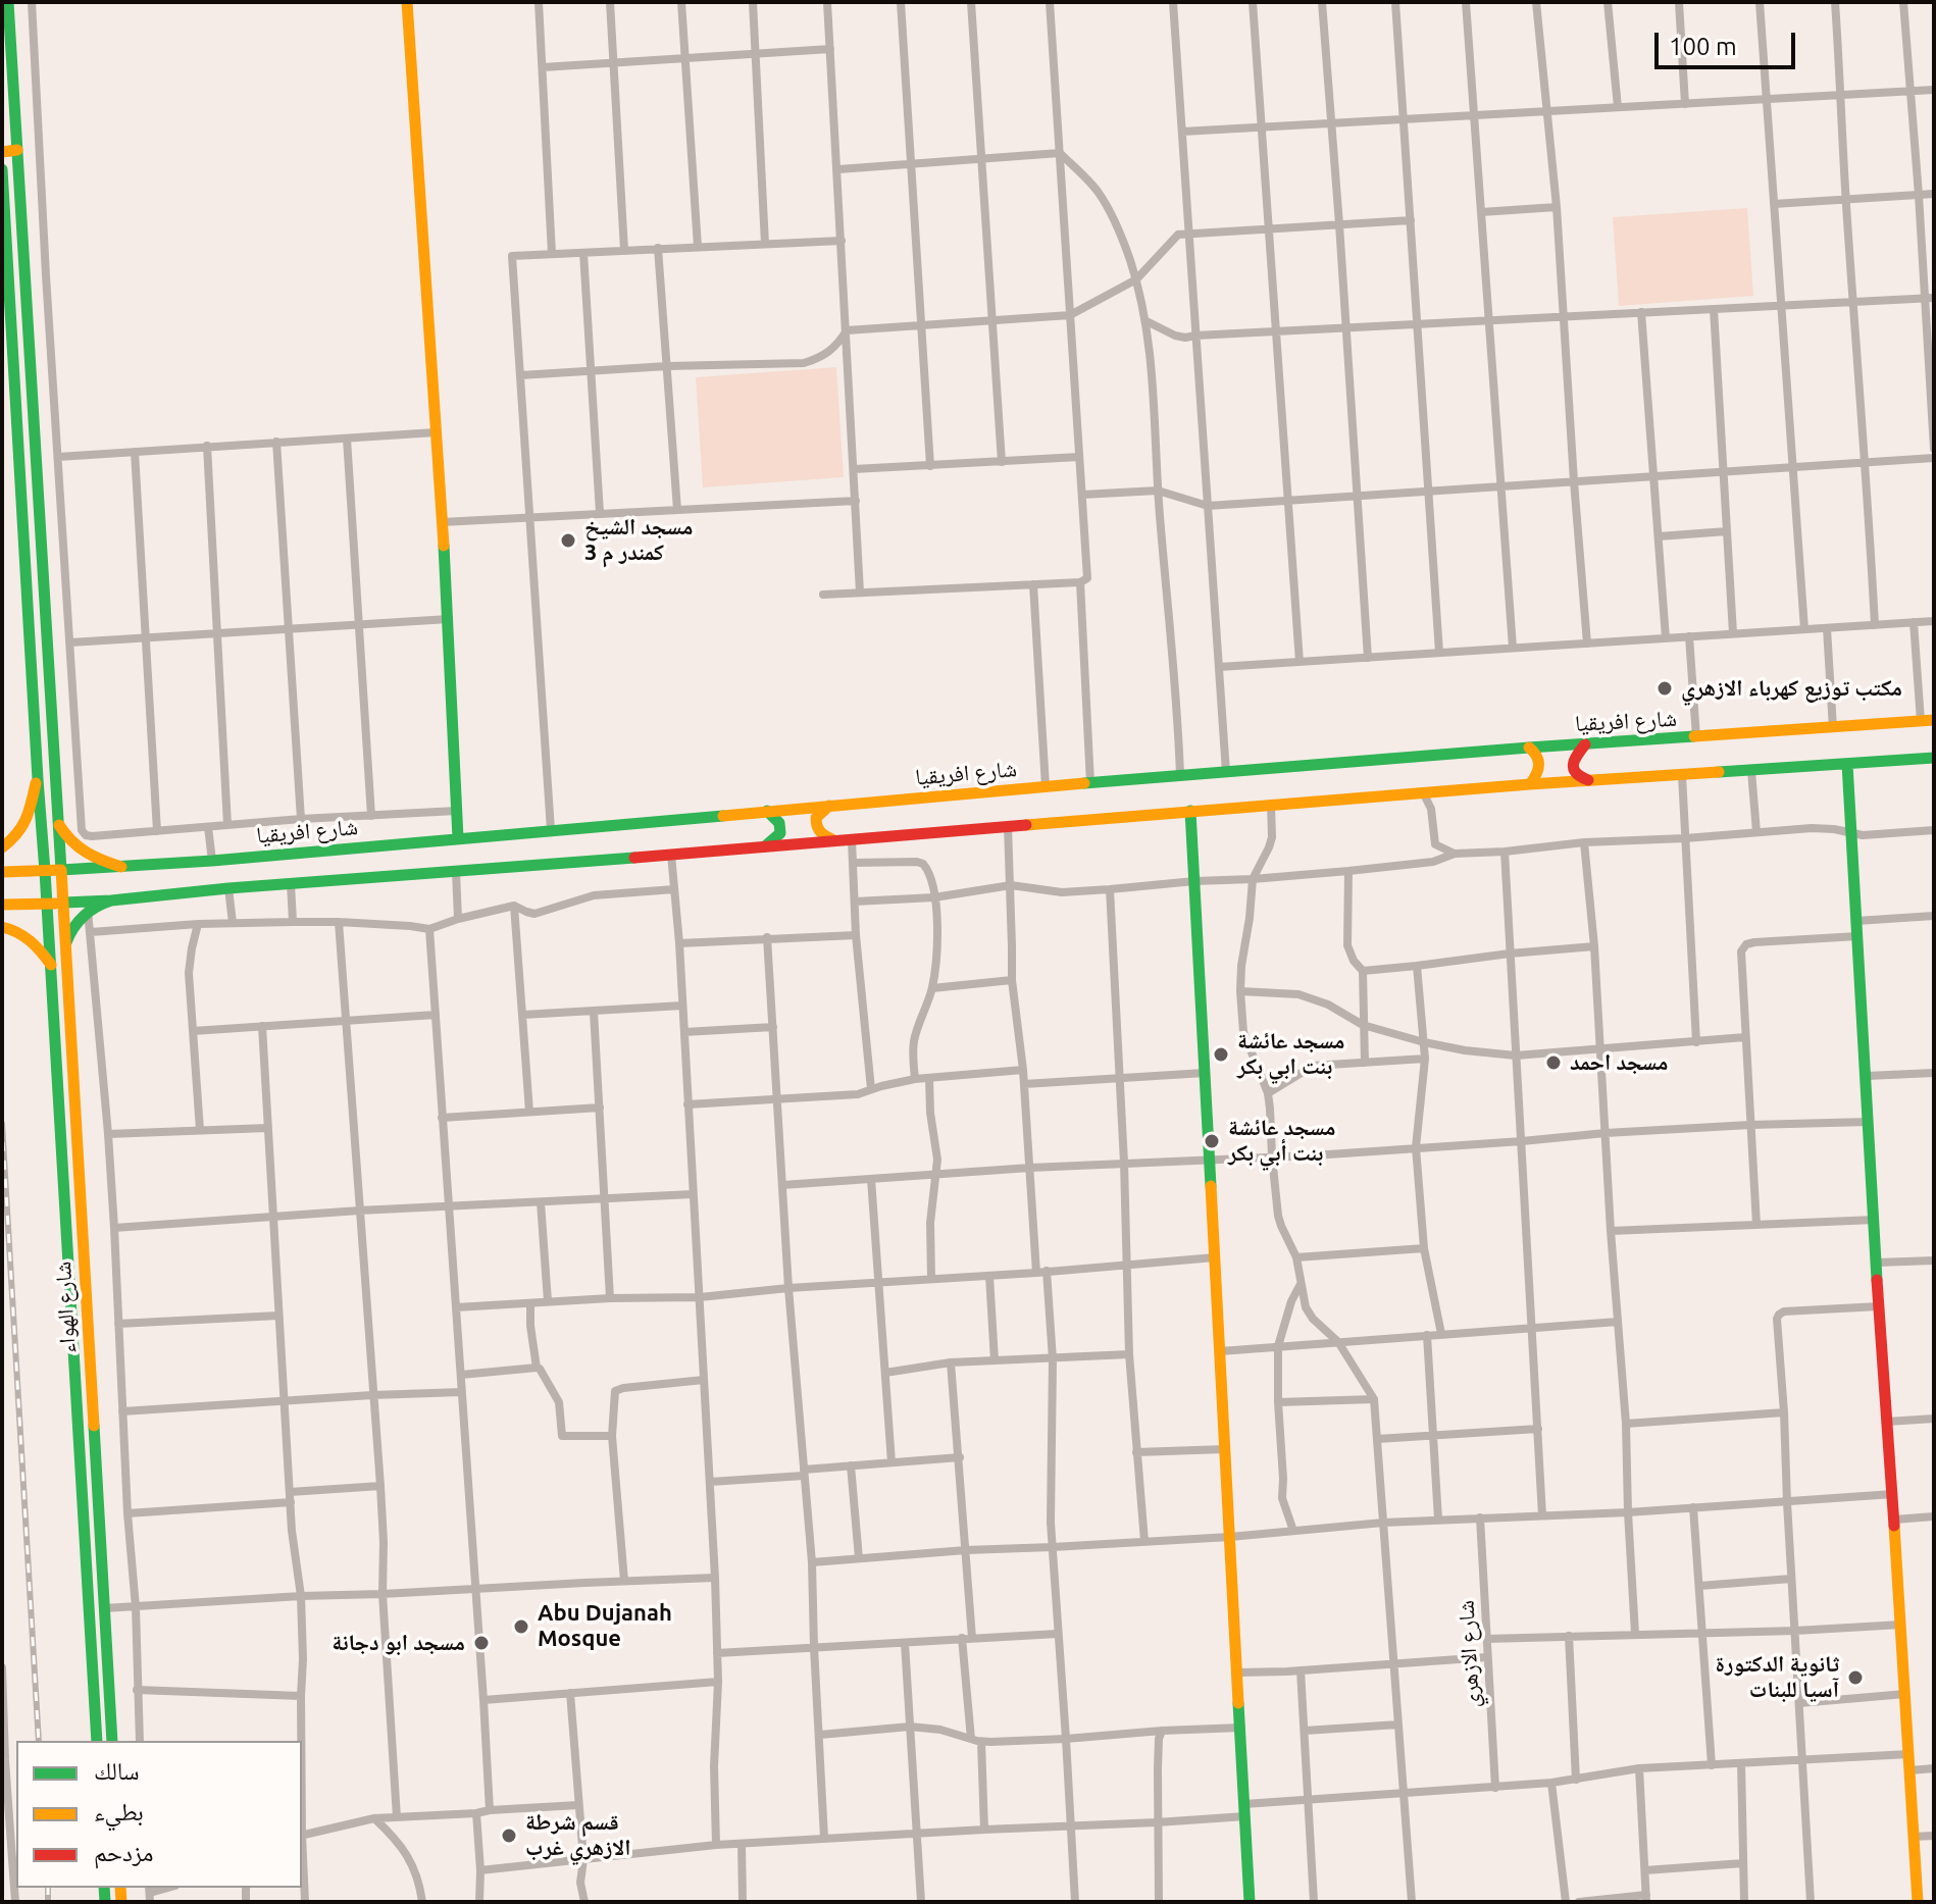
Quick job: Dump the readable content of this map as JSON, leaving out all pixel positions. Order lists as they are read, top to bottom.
{
  "streets": {
    "main road": ["شارع افريقيا", "شارع الهواء"],
    "street": ["شارع الازهري"]
  },
  "crossings": [
    ["شارع افريقيا", "شارع الهواء"]
  ],
  "places": [
    "مسجد الشيخ كمندر م 3",
    "مكتب توزيع كهرباء الازهري",
    "مسجد عائشة بنت ابي بكر",
    "مسجد احمد",
    "مسجد عائشة بنت أبي بكر",
    "Abu Dujanah Mosque",
    "مسجد ابو دجانة",
    "ثانوية الدكتورة آسيا للبنات",
    "قسم شرطة الازهري غرب"
  ],
  "legend": ["سالك", "بطيء", "مزدحم"],
  "scale_bar": "100 m"
}
